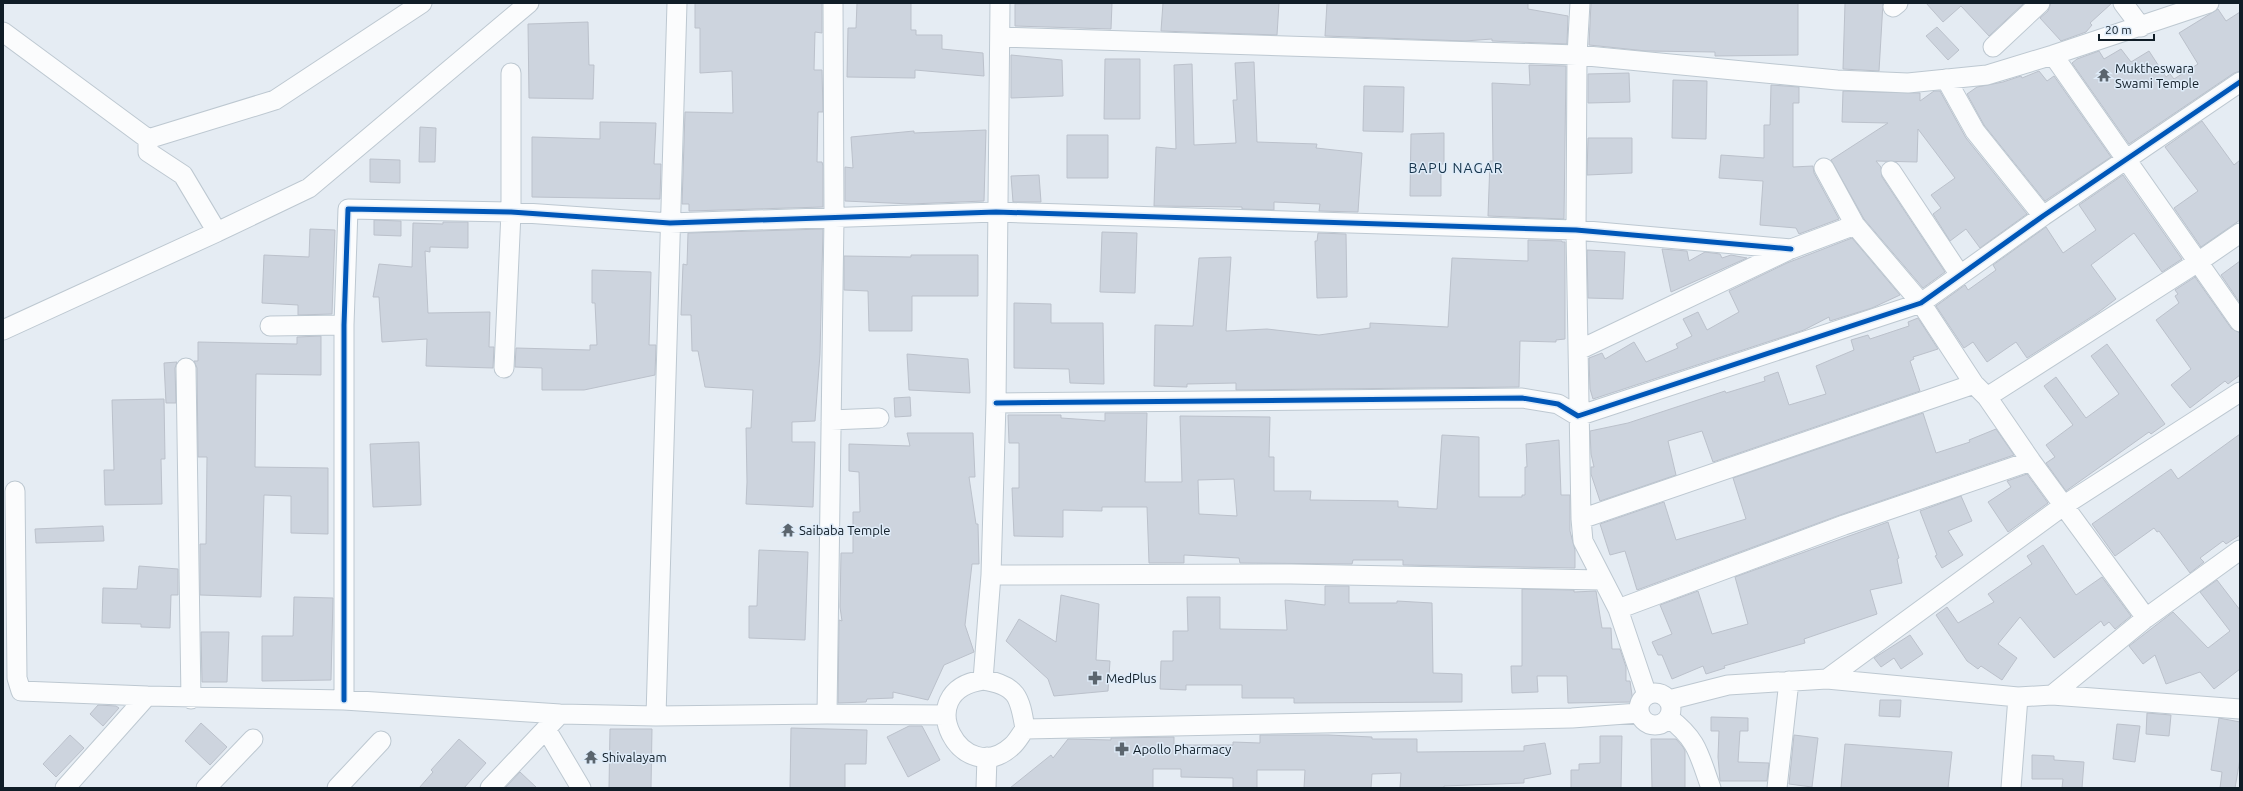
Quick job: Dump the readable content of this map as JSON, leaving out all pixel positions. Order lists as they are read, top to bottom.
{
  "districts": ["BAPU NAGAR"],
  "places": {
    "temple": ["Muktheswara Swami Temple", "Saibaba Temple", "Shivalayam"],
    "pharmacy": ["MedPlus", "Apollo Pharmacy"]
  },
  "scale_bar": "20 m"
}
